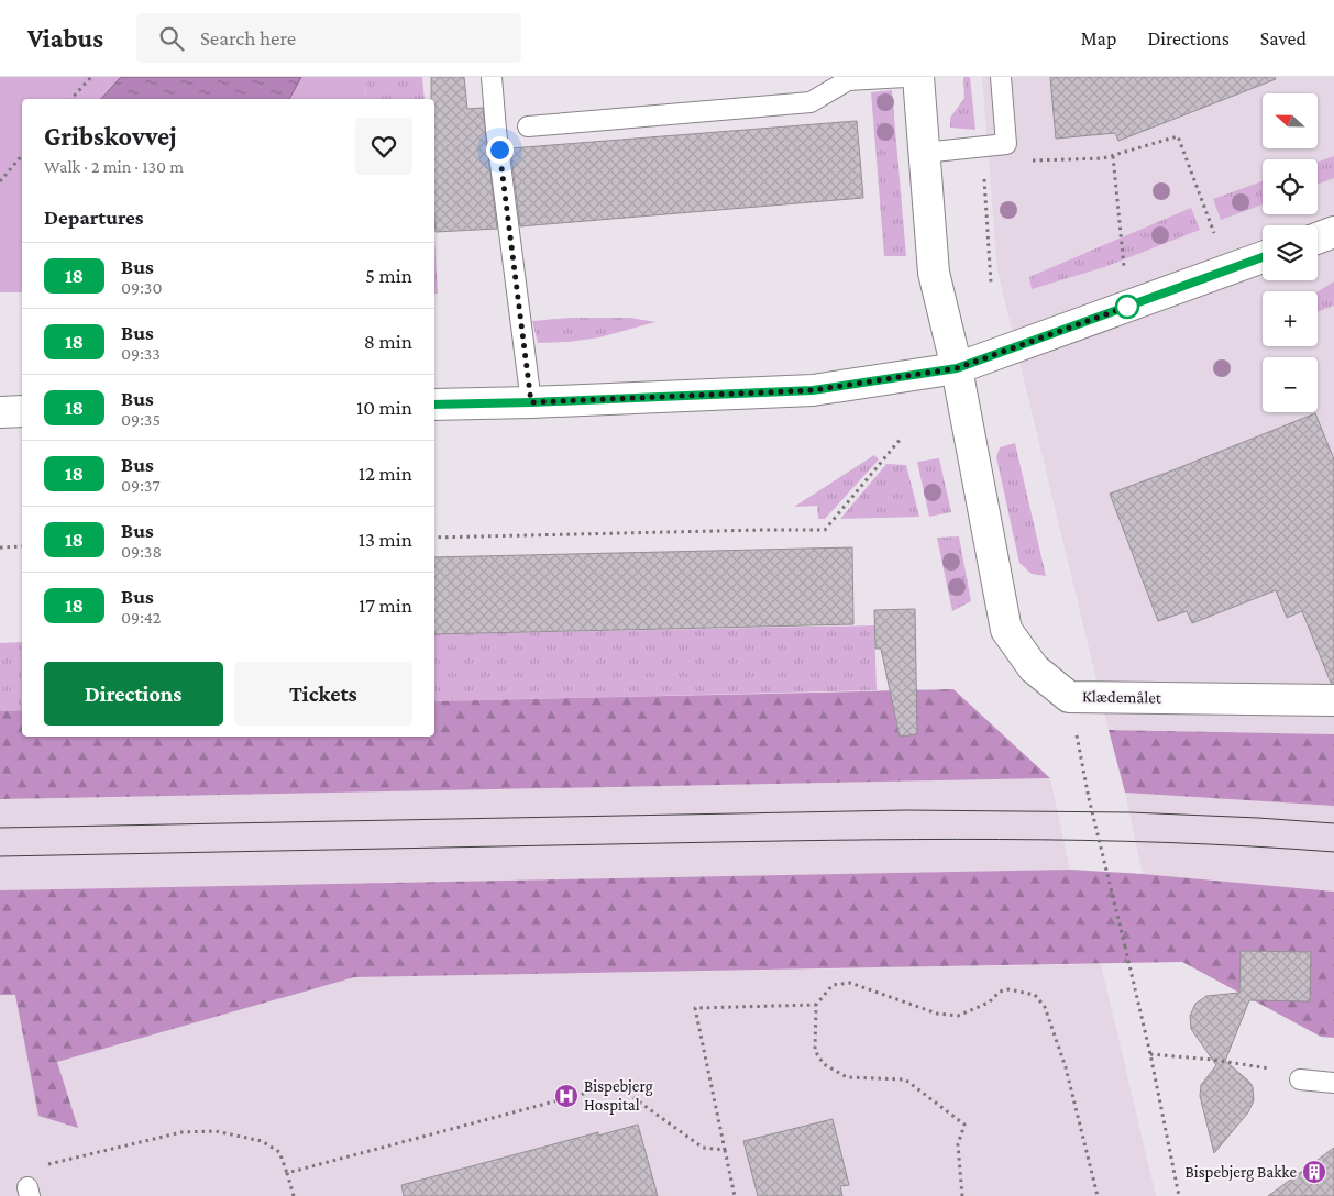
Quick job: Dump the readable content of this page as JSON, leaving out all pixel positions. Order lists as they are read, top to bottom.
{
  "streets": {
    "street": ["Klædemålet"]
  },
  "places": {
    "hospital": ["Bispebjerg Hospital"],
    "building": ["Bispebjerg Bakke"]
  },
  "lines": ["bus line 18"],
  "north": "left",
  "page": {
    "header": "Viabus",
    "search": "Search here",
    "nav": ["Map", "Directions", "Saved"],
    "map_buttons": ["+", "−"],
    "heading": [
      ["Gribskovvej", "Walk · 2 min · 130 m"],
      "Departures"
    ],
    "list": [
      {
        "mark": "18",
        "name": "Bus",
        "note": "09:30",
        "value": "5 min"
      },
      {
        "mark": "18",
        "name": "Bus",
        "note": "09:33",
        "value": "8 min"
      },
      {
        "mark": "18",
        "name": "Bus",
        "note": "09:35",
        "value": "10 min"
      },
      {
        "mark": "18",
        "name": "Bus",
        "note": "09:37",
        "value": "12 min"
      },
      {
        "mark": "18",
        "name": "Bus",
        "note": "09:38",
        "value": "13 min"
      },
      {
        "mark": "18",
        "name": "Bus",
        "note": "09:42",
        "value": "17 min"
      }
    ],
    "buttons": ["Directions", "Tickets"]
  }
}
